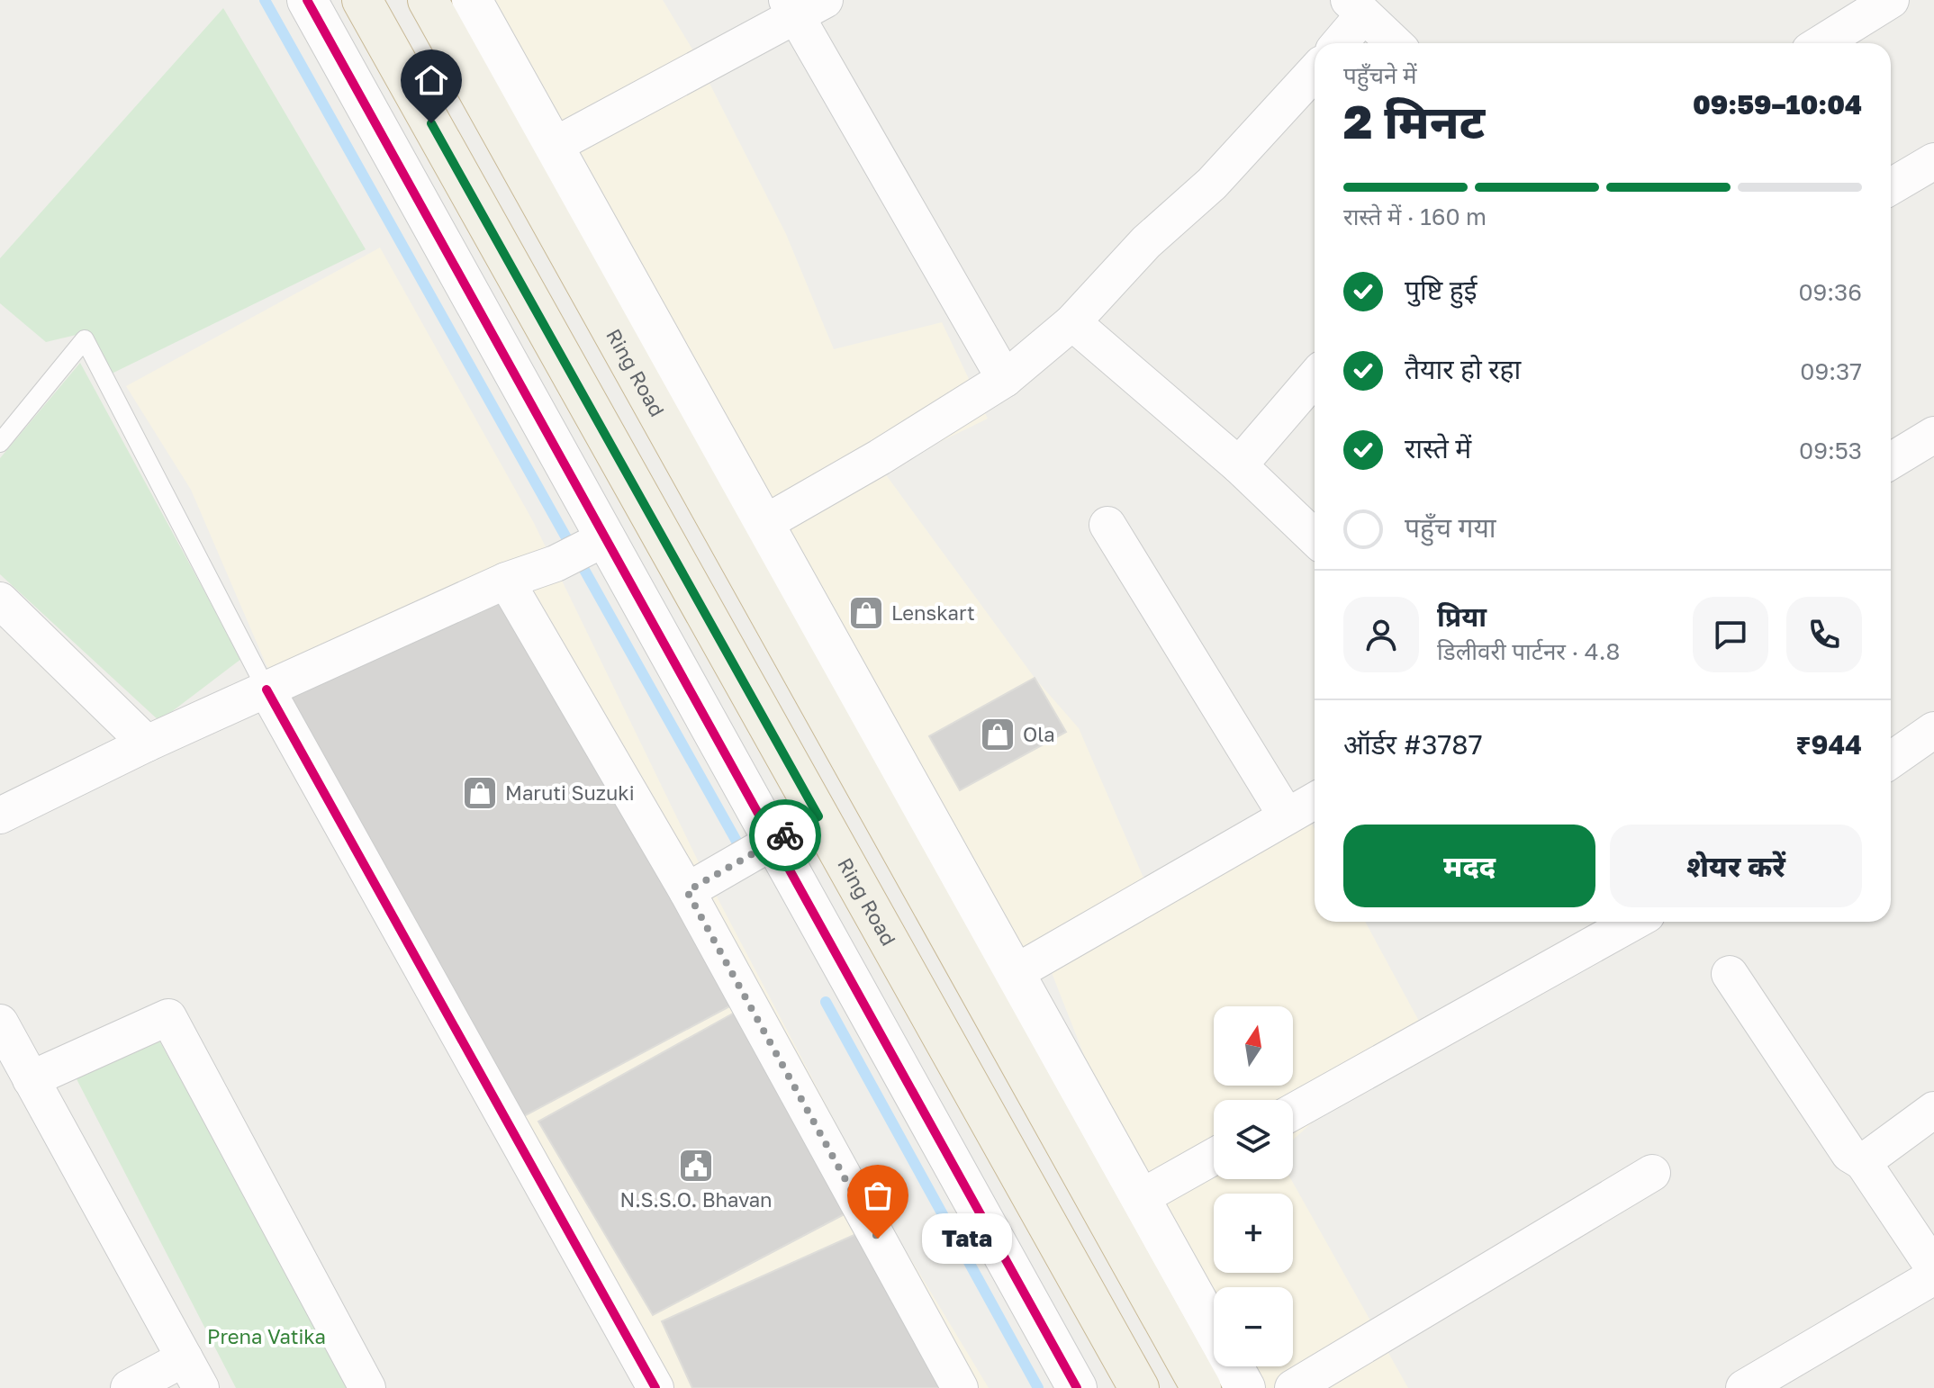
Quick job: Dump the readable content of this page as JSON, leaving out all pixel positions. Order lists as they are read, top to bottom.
{
  "streets": {
    "highway": ["Ring Road"]
  },
  "parks": ["Prena Vatika"],
  "places": {
    "shop": ["Lenskart", "Ola", "Maruti Suzuki"],
    "public building": ["N.S.S.O. Bhavan"],
    "other": ["Tata"]
  },
  "north": "top",
  "page": {
    "heading": ["2 मिनट", "पहुँचने में", "09:59–10:04"],
    "panel": [
      "प्रिया",
      "डिलीवरी पार्टनर · 4.8",
      "ऑर्डर #3787",
      "₹944"
    ],
    "bar": "रास्ते में · 160 m",
    "list": [
      ["पुष्टि हुई", "09:36"],
      ["तैयार हो रहा", "09:37"],
      ["रास्ते में", "09:53"],
      "पहुँच गया"
    ],
    "buttons": ["मदद", "शेयर करें"],
    "map_buttons": ["+", "−"],
    "bubble": "Tata"
  }
}
